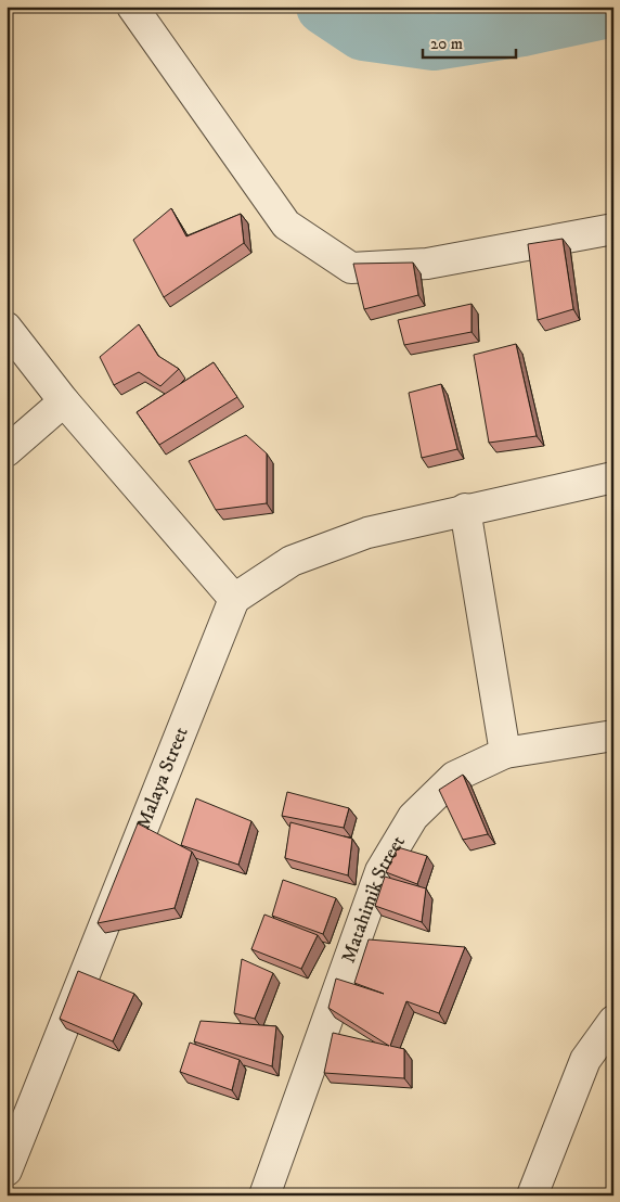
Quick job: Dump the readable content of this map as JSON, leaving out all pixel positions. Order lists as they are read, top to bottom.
{
  "streets": {
    "street": ["Malaya Street", "Matahimik Street"]
  },
  "scale_bar": "20 m"
}
